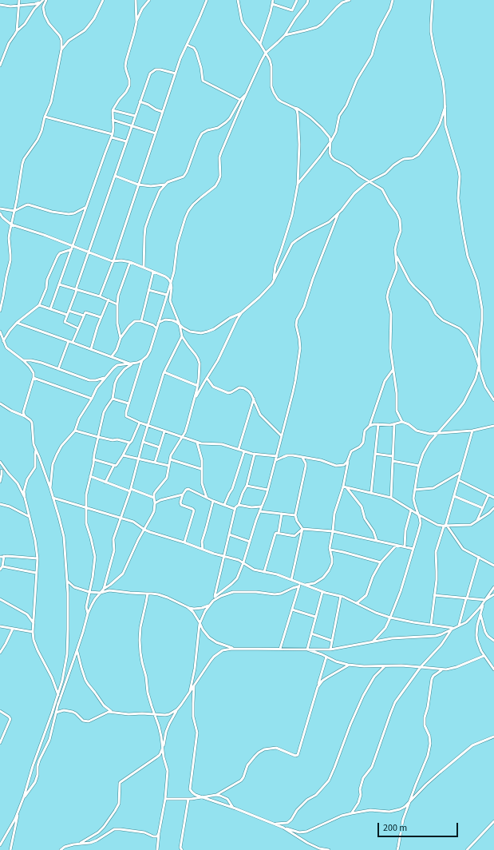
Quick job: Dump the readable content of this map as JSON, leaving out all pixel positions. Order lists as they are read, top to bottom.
{
  "scale_bar": "200 m"
}
